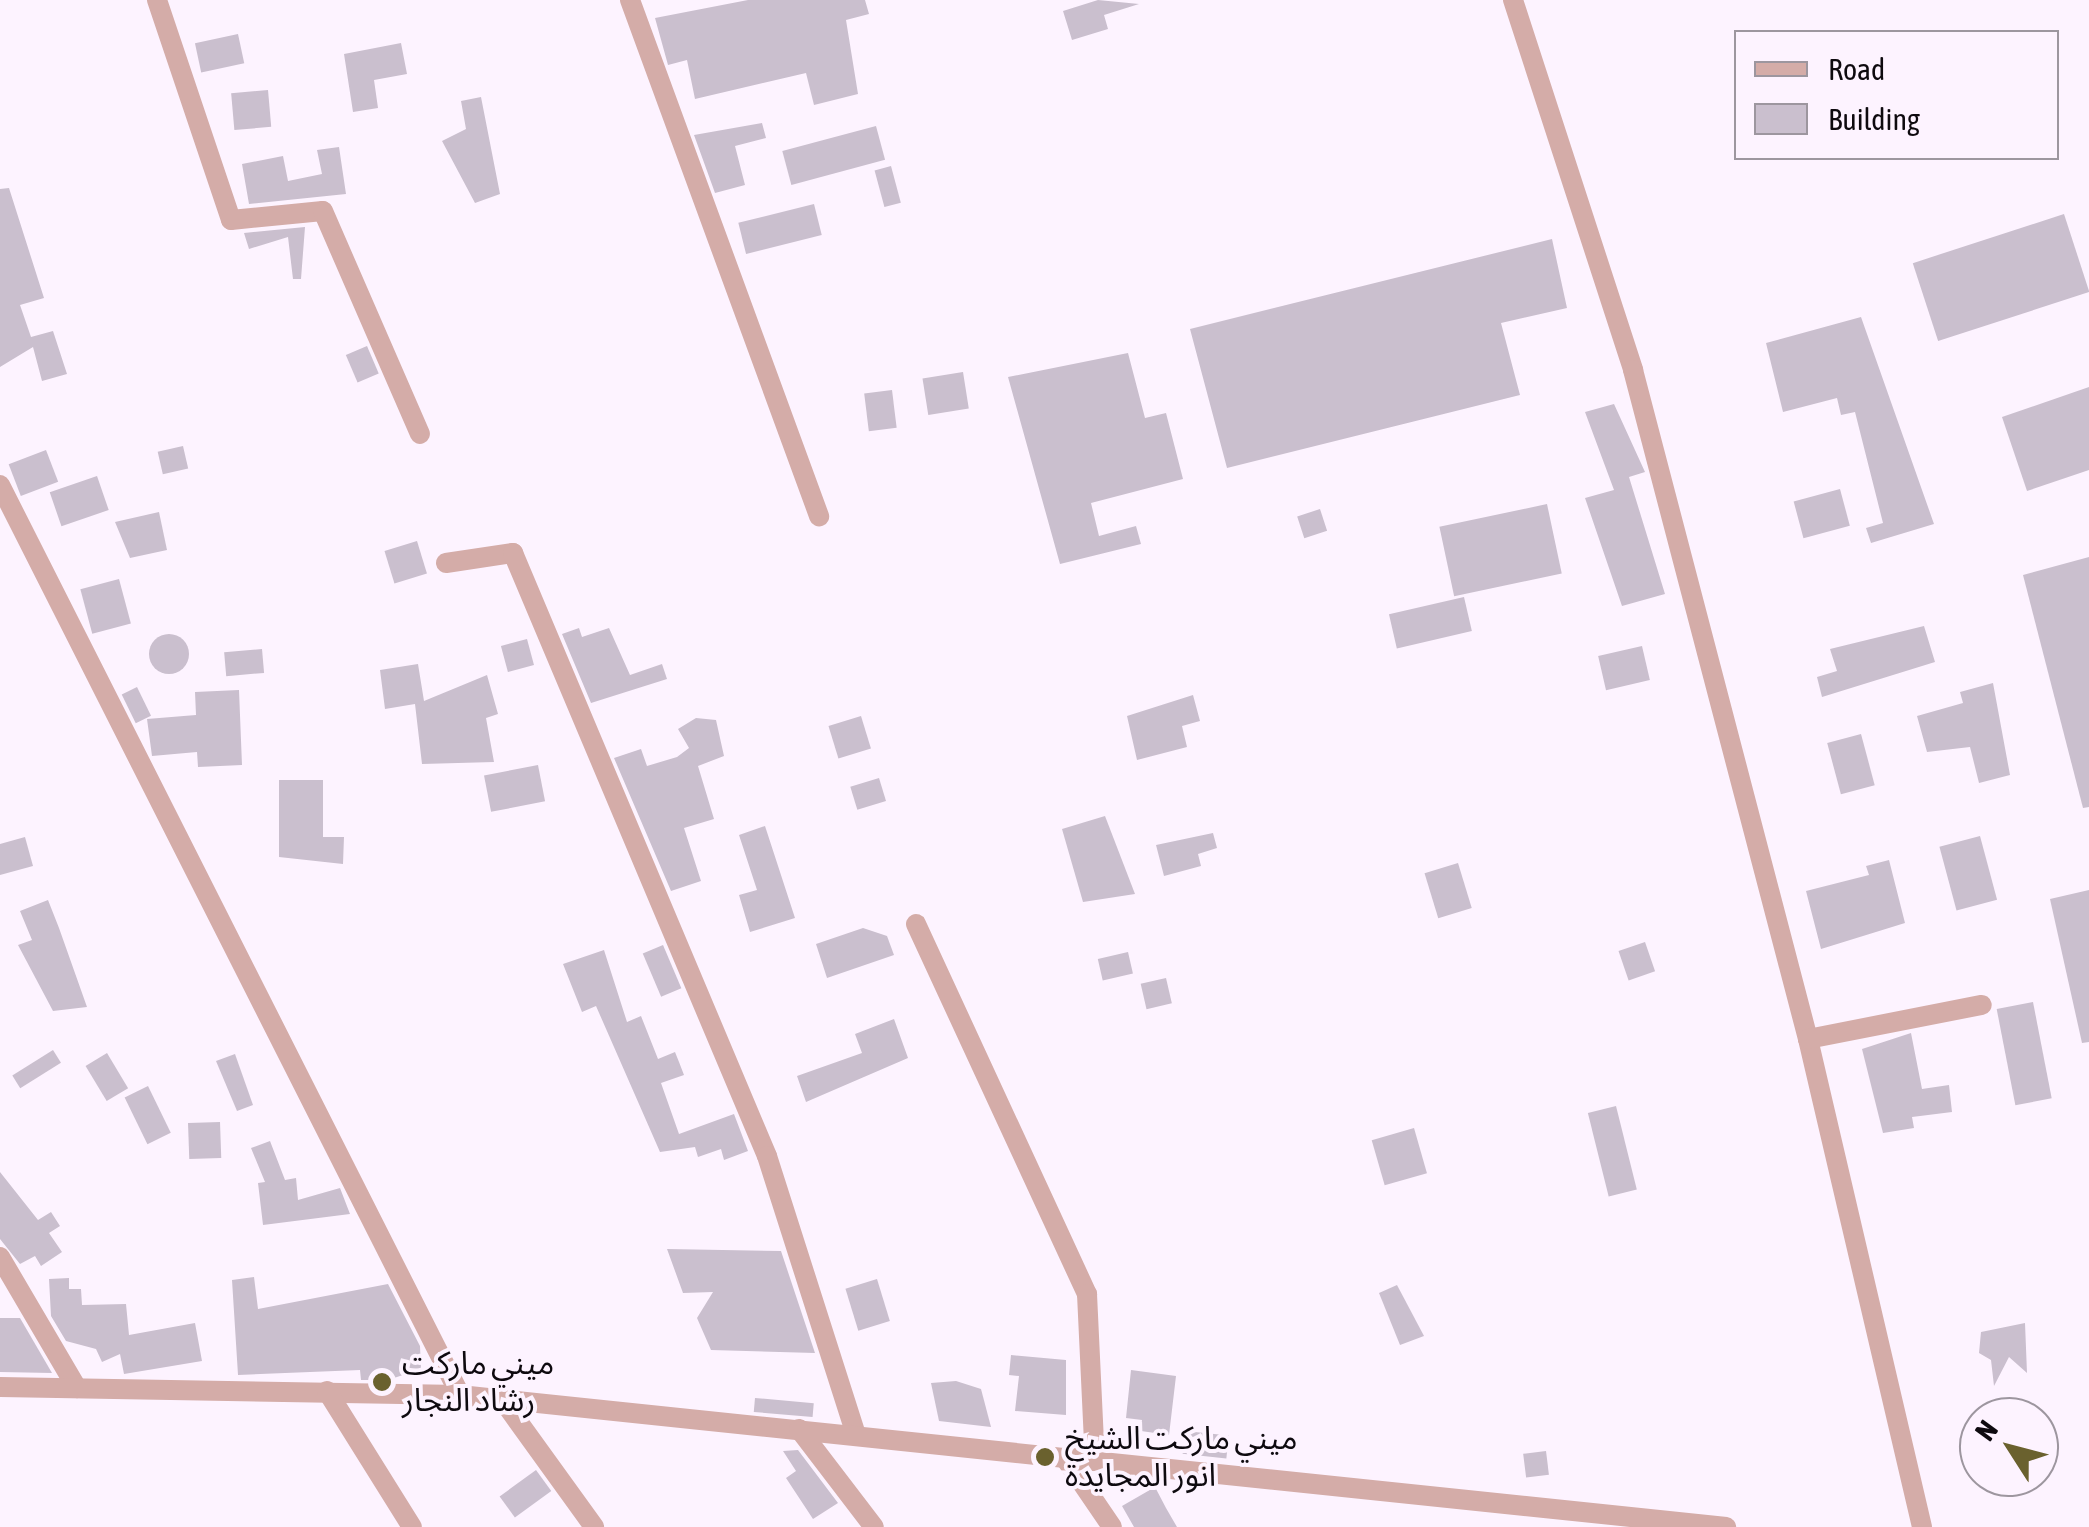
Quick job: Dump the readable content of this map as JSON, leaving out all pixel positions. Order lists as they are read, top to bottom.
{
  "places": ["ميني ماركت رشاد النجار", "ميني ماركت الشيخ انور المجايدة"],
  "legend": ["Road", "Building"],
  "north": "top left"
}
